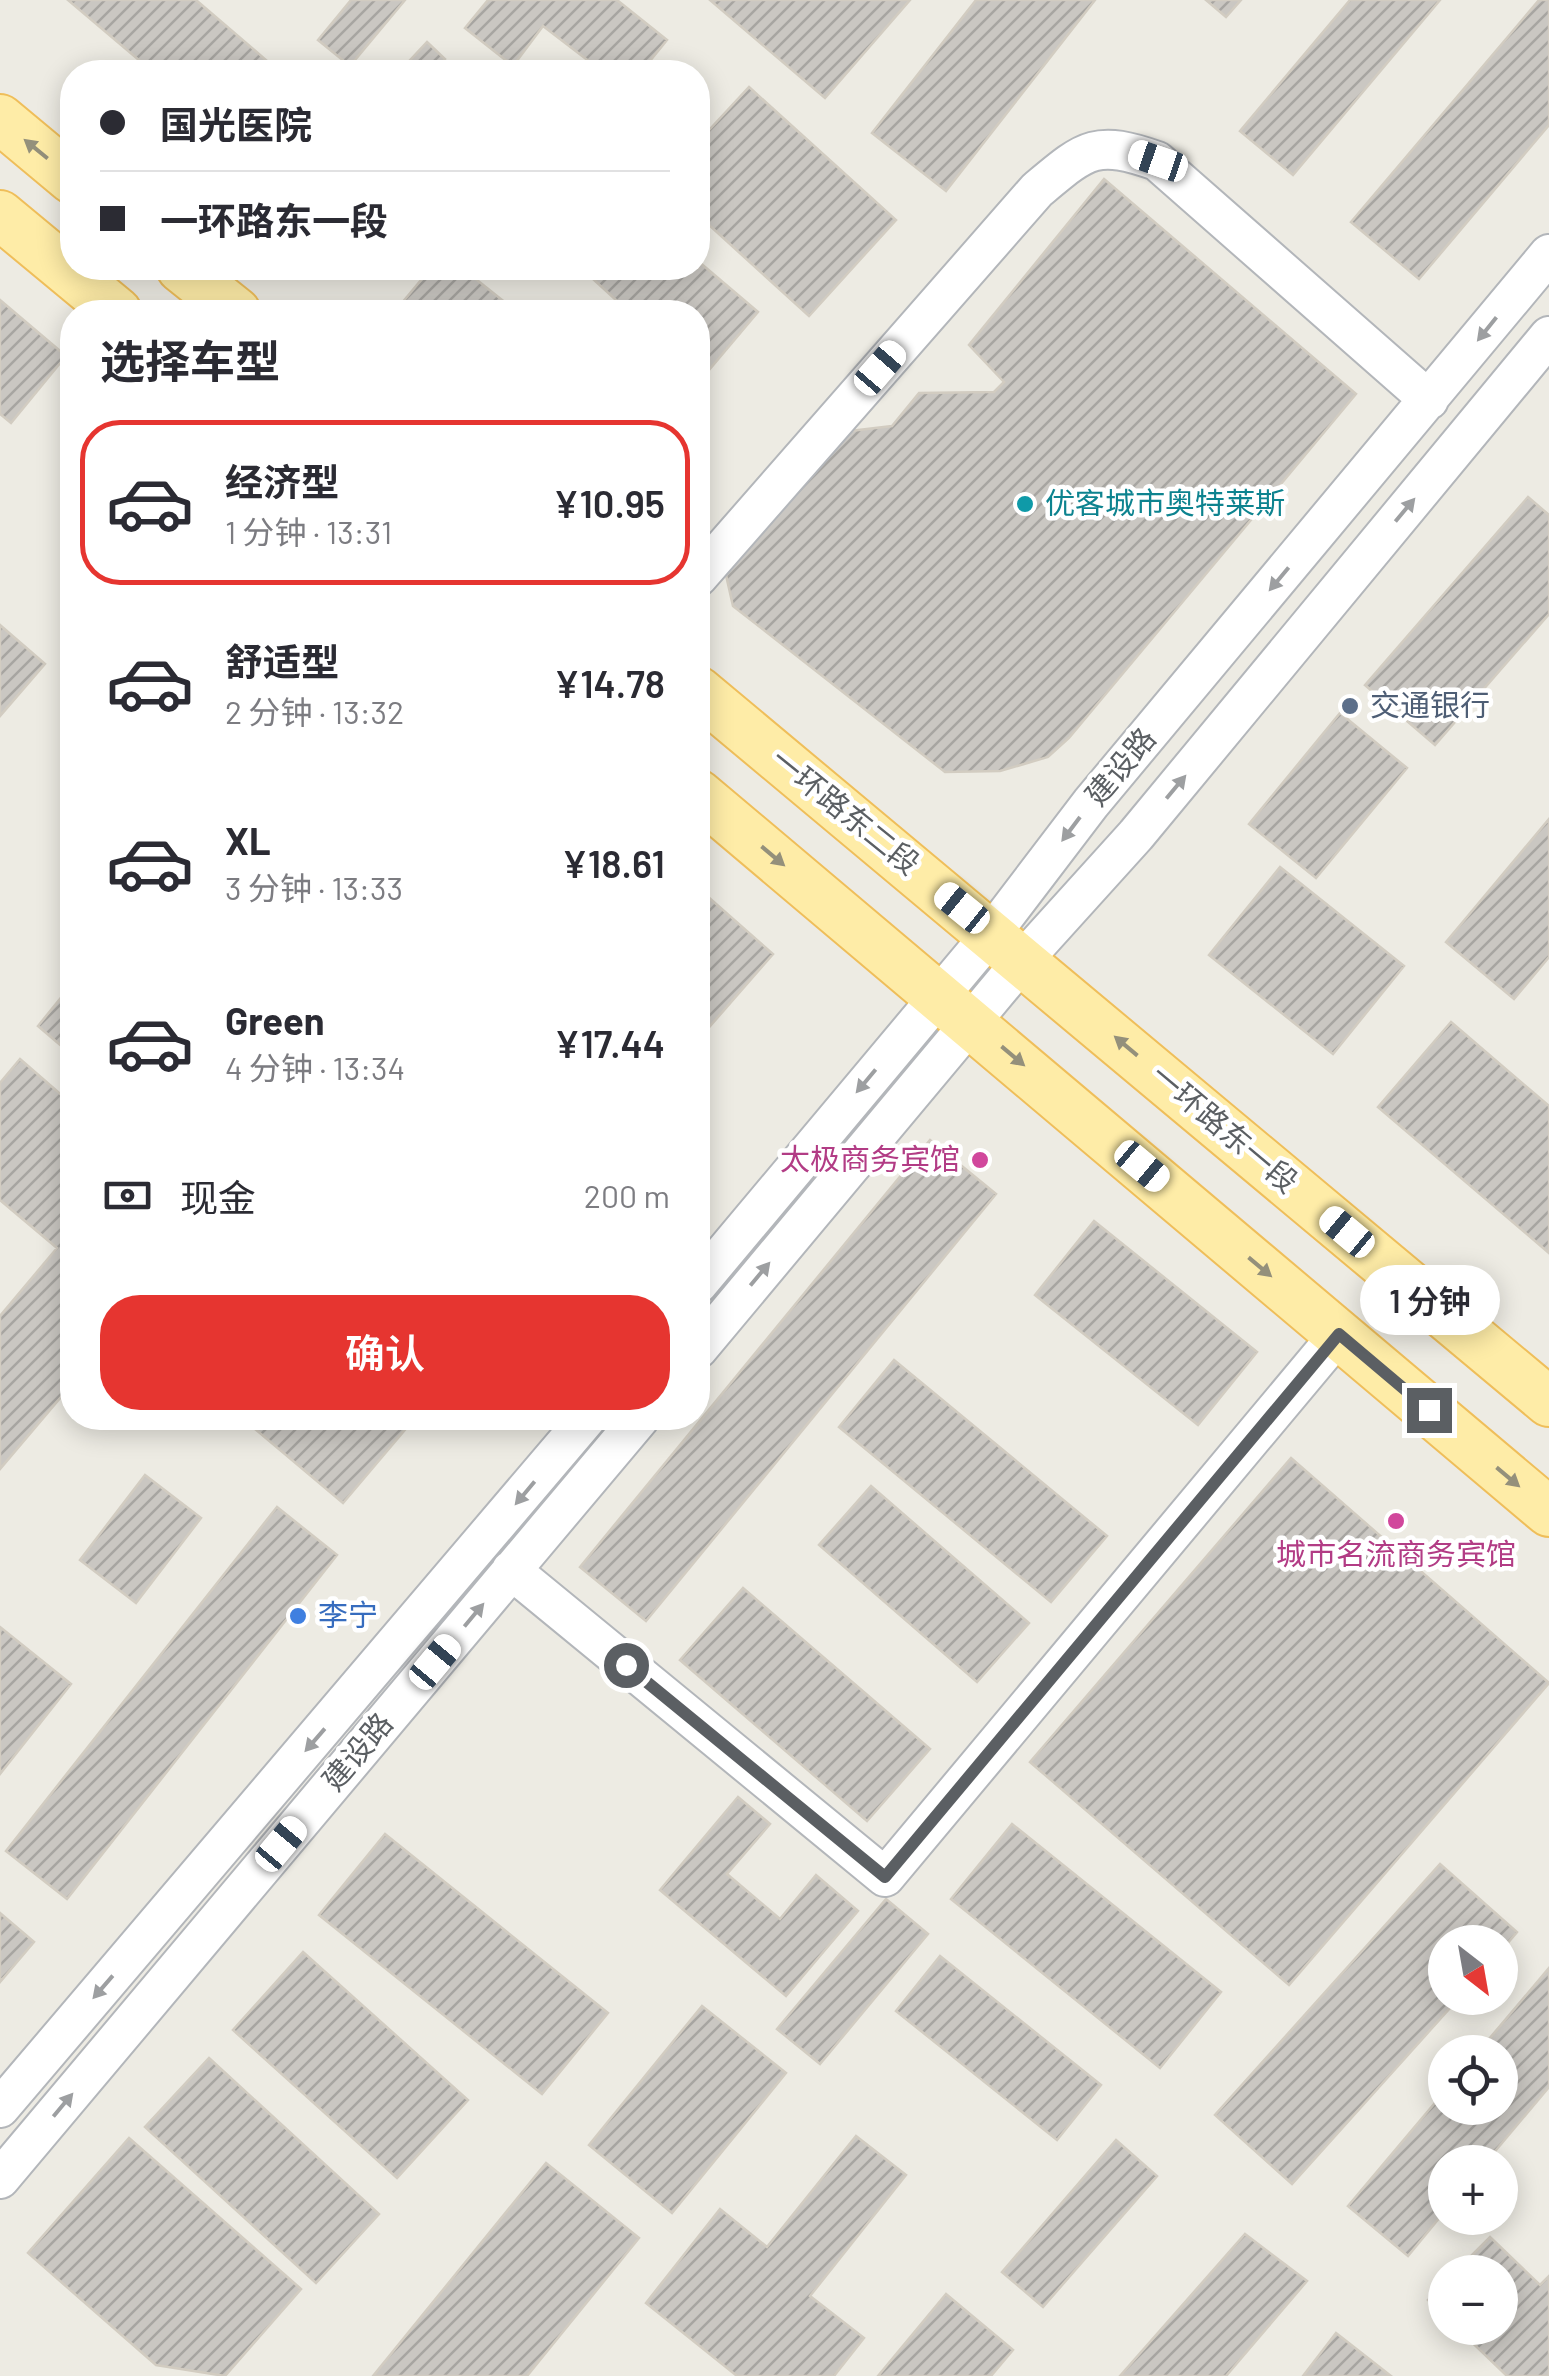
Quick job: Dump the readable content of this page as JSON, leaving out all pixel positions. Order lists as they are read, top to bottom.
{
  "streets": {
    "main road": ["一环路东二段", "一环路东一段"],
    "street": ["建设路"]
  },
  "crossings": [
    ["建设路", "一环路东二段"],
    ["建设路", "一环路东一段"],
    ["一环路东二段", "一环路东一段"]
  ],
  "places": [
    "优客城市奥特莱斯",
    "交通银行",
    "太极商务宾馆",
    "城市名流商务宾馆",
    "李宁"
  ],
  "north": "bottom right",
  "page": {
    "banner": ["国光医院", "一环路东一段"],
    "heading": "选择车型",
    "list": [
      {
        "name": "经济型",
        "note": "1 分钟 · 13:31",
        "value": "¥10.95"
      },
      {
        "name": "舒适型",
        "note": "2 分钟 · 13:32",
        "value": "¥14.78"
      },
      {
        "name": "XL",
        "note": "3 分钟 · 13:33",
        "value": "¥18.61"
      },
      {
        "name": "Green",
        "note": "4 分钟 · 13:34",
        "value": "¥17.44"
      }
    ],
    "pay": ["现金", "200 m"],
    "bubble": "1 分钟",
    "buttons": "确认",
    "map_buttons": ["+", "−"]
  }
}
